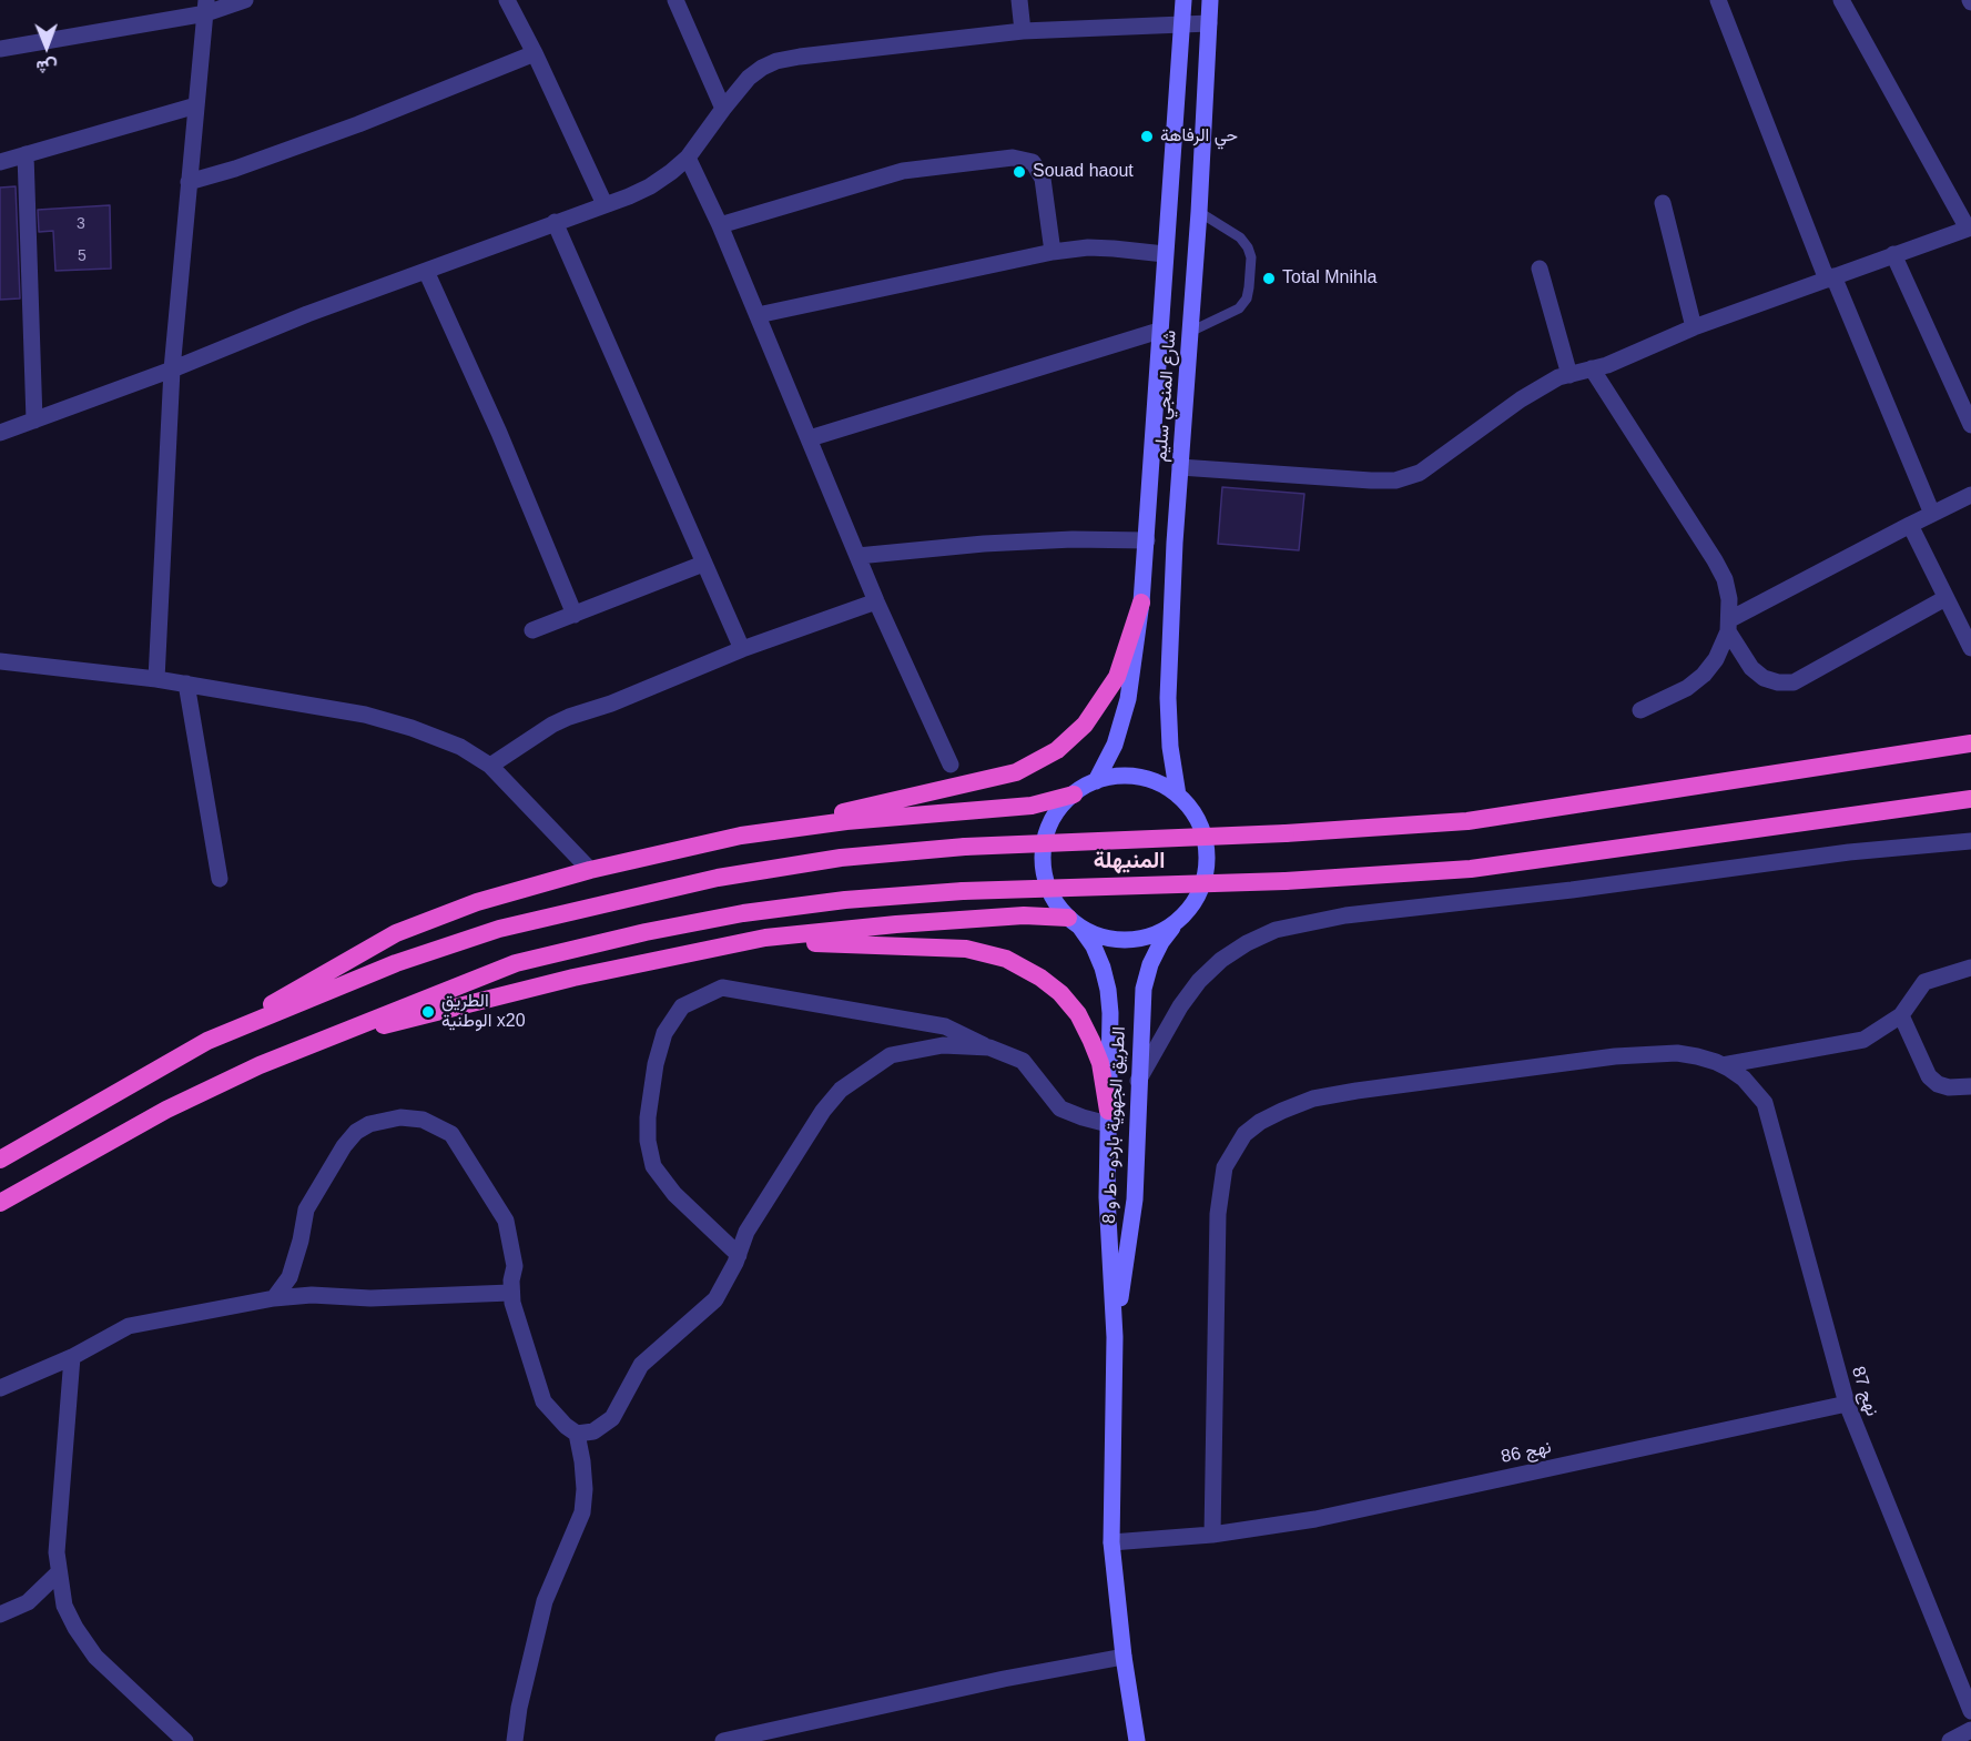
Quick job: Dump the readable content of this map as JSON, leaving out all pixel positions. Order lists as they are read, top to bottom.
{
  "streets": {
    "main road": ["شارع المنجي سليم", "الطريق الجهوية باردو - ط و 8"],
    "street": ["نهج 87", "نهج 86"]
  },
  "crossings": [
    ["شارع المنجي سليم", "الطريق الجهوية باردو - ط و 8"],
    ["الطريق الجهوية باردو - ط و 8", "نهج 86"],
    ["نهج 87", "نهج 86"]
  ],
  "districts": ["المنيهلة"],
  "places": [
    "حي الرفاهة",
    "Souad haout",
    "Total Mnihla",
    "الطريق الوطنية x20"
  ],
  "house_numbers": ["3", "5"],
  "north": "bottom"
}
